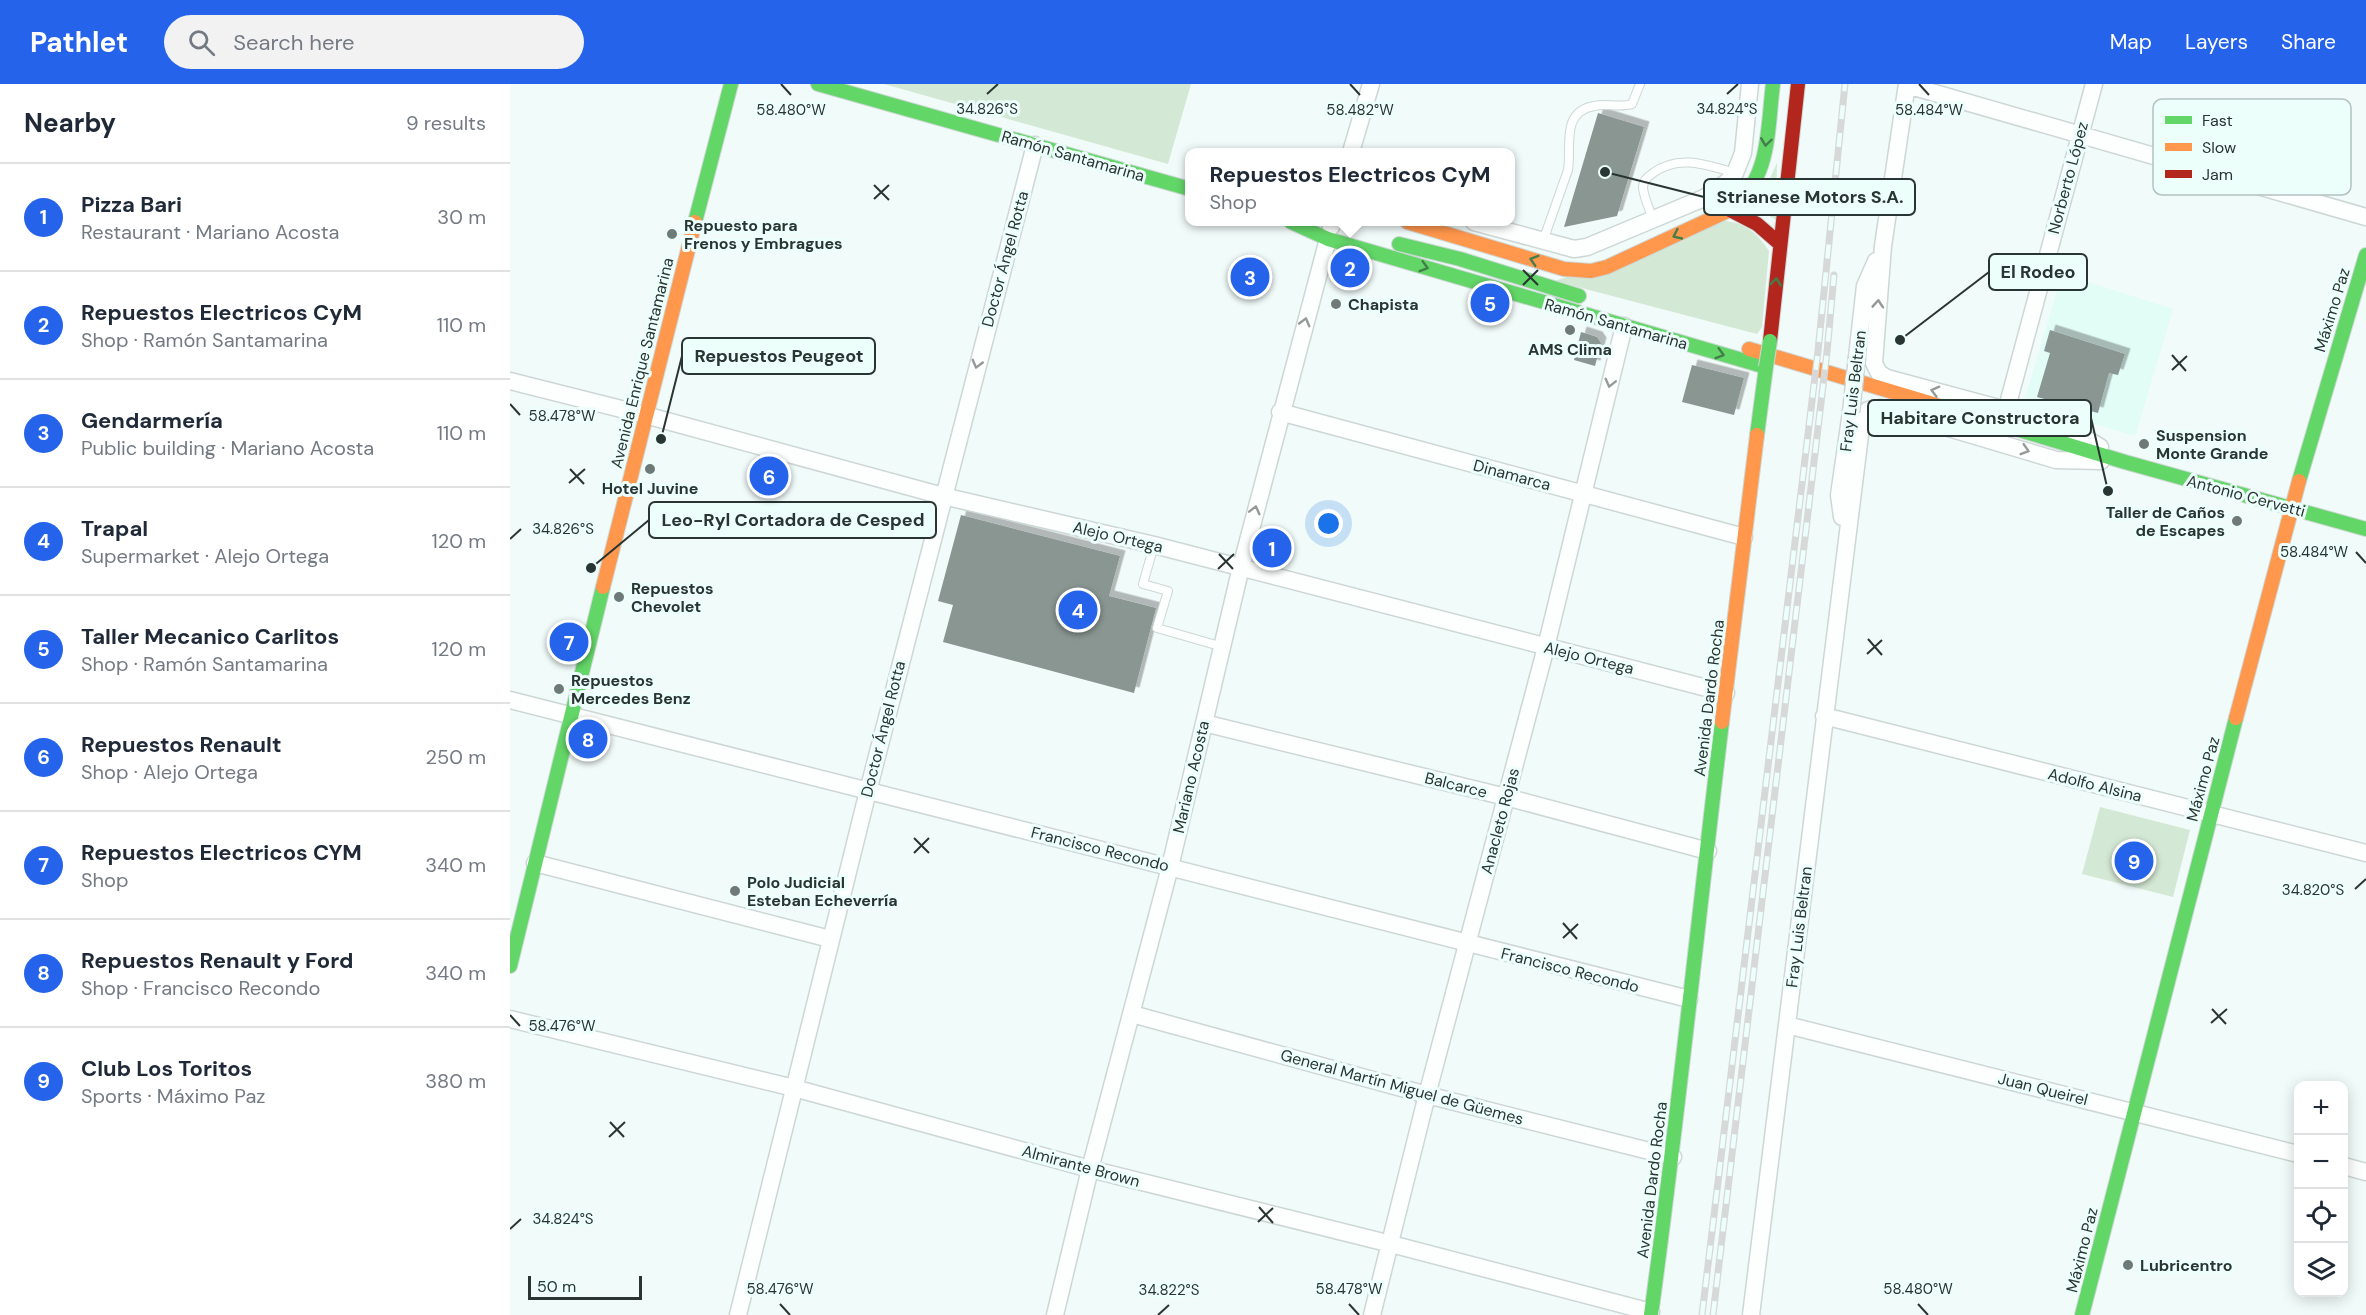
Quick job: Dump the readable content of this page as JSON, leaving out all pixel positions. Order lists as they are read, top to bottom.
{
  "streets": {
    "main road": [
      "Ramón Santamarina",
      "Máximo Paz",
      "Avenida Enrique Santamarina",
      "Antonio Cervetti",
      "Avenida Dardo Rocha"
    ],
    "street": [
      "Norberto López",
      "Doctor Ángel Rotta",
      "Fray Luis Beltran",
      "Dinamarca",
      "Alejo Ortega",
      "Mariano Acosta",
      "Balcarce",
      "Adolfo Alsina",
      "Anacleto Rojas",
      "Francisco Recondo",
      "General Martín Miguel de Güemes",
      "Juan Queirel",
      "Almirante Brown"
    ]
  },
  "crossings": [
    ["Ramón Santamarina", "Doctor Ángel Rotta"],
    ["Ramón Santamarina", "Antonio Cervetti"],
    ["Ramón Santamarina", "Avenida Dardo Rocha"],
    ["Ramón Santamarina", "Mariano Acosta"],
    ["Ramón Santamarina", "Anacleto Rojas"],
    ["Norberto López", "Antonio Cervetti"],
    ["Doctor Ángel Rotta", "Alejo Ortega"],
    ["Doctor Ángel Rotta", "Francisco Recondo"],
    ["Doctor Ángel Rotta", "Almirante Brown"],
    ["Máximo Paz", "Antonio Cervetti"],
    ["Máximo Paz", "Adolfo Alsina"],
    ["Máximo Paz", "Juan Queirel"],
    ["Avenida Enrique Santamarina", "Alejo Ortega"],
    ["Avenida Enrique Santamarina", "Francisco Recondo"],
    ["Fray Luis Beltran", "Antonio Cervetti"],
    ["Fray Luis Beltran", "Adolfo Alsina"],
    ["Fray Luis Beltran", "Juan Queirel"],
    ["Dinamarca", "Avenida Dardo Rocha"],
    ["Dinamarca", "Mariano Acosta"],
    ["Dinamarca", "Anacleto Rojas"],
    ["Alejo Ortega", "Avenida Dardo Rocha"],
    ["Alejo Ortega", "Mariano Acosta"],
    ["Alejo Ortega", "Anacleto Rojas"],
    ["Avenida Dardo Rocha", "Balcarce"],
    ["Avenida Dardo Rocha", "Francisco Recondo"],
    ["Avenida Dardo Rocha", "General Martín Miguel de Güemes"],
    ["Avenida Dardo Rocha", "Almirante Brown"],
    ["Mariano Acosta", "Balcarce"],
    ["Mariano Acosta", "Francisco Recondo"],
    ["Mariano Acosta", "General Martín Miguel de Güemes"],
    ["Mariano Acosta", "Almirante Brown"],
    ["Balcarce", "Anacleto Rojas"],
    ["Anacleto Rojas", "Francisco Recondo"],
    ["Anacleto Rojas", "General Martín Miguel de Güemes"],
    ["Anacleto Rojas", "Almirante Brown"]
  ],
  "places": [
    "Strianese Motors S.A.",
    "Repuesto para Frenos y Embragues",
    "Chapista",
    "AMS Clima",
    "El Rodeo",
    "Repuestos Peugeot",
    "Suspension Monte Grande",
    "Hotel Juvine",
    "Habitare Constructora",
    "Taller de Caños de Escapes",
    "Leo-Ryl Cortadora de Cesped",
    "Repuestos Chevolet",
    "Repuestos Mercedes Benz",
    "Polo Judicial Esteban Echeverría",
    "Lubricentro"
  ],
  "legend": ["Fast", "Slow", "Jam"],
  "scale_bar": "50 m",
  "page": {
    "header": "Pathlet",
    "search": "Search here",
    "nav": ["Map", "Layers", "Share"],
    "heading": ["Nearby", "9 results"],
    "popup": ["Repuestos Electricos CyM", "Shop"],
    "list": [
      {
        "mark": "1",
        "name": "Pizza Bari",
        "note": "Restaurant · Mariano Acosta",
        "value": "30 m"
      },
      {
        "mark": "2",
        "name": "Repuestos Electricos CyM",
        "note": "Shop · Ramón Santamarina",
        "value": "110 m"
      },
      {
        "mark": "3",
        "name": "Gendarmería",
        "note": "Public building · Mariano Acosta",
        "value": "110 m"
      },
      {
        "mark": "4",
        "name": "Trapal",
        "note": "Supermarket · Alejo Ortega",
        "value": "120 m"
      },
      {
        "mark": "5",
        "name": "Taller Mecanico Carlitos",
        "note": "Shop · Ramón Santamarina",
        "value": "120 m"
      },
      {
        "mark": "6",
        "name": "Repuestos Renault",
        "note": "Shop · Alejo Ortega",
        "value": "250 m"
      },
      {
        "mark": "7",
        "name": "Repuestos Electricos CYM",
        "note": "Shop",
        "value": "340 m"
      },
      {
        "mark": "8",
        "name": "Repuestos Renault y Ford",
        "note": "Shop · Francisco Recondo",
        "value": "340 m"
      },
      {
        "mark": "9",
        "name": "Club Los Toritos",
        "note": "Sports · Máximo Paz",
        "value": "380 m"
      }
    ],
    "pins": [
      "2",
      "3",
      "5",
      "6",
      "1",
      "4",
      "7",
      "8",
      "9"
    ],
    "map_buttons": ["+", "−"],
    "scale": "50 m"
  },
  "coordinates": [
    "34.826°S",
    "34.824°S",
    "58.482°W",
    "58.484°W",
    "58.480°W",
    "58.478°W",
    "34.820°S",
    "58.476°W",
    "34.822°S"
  ]
}
